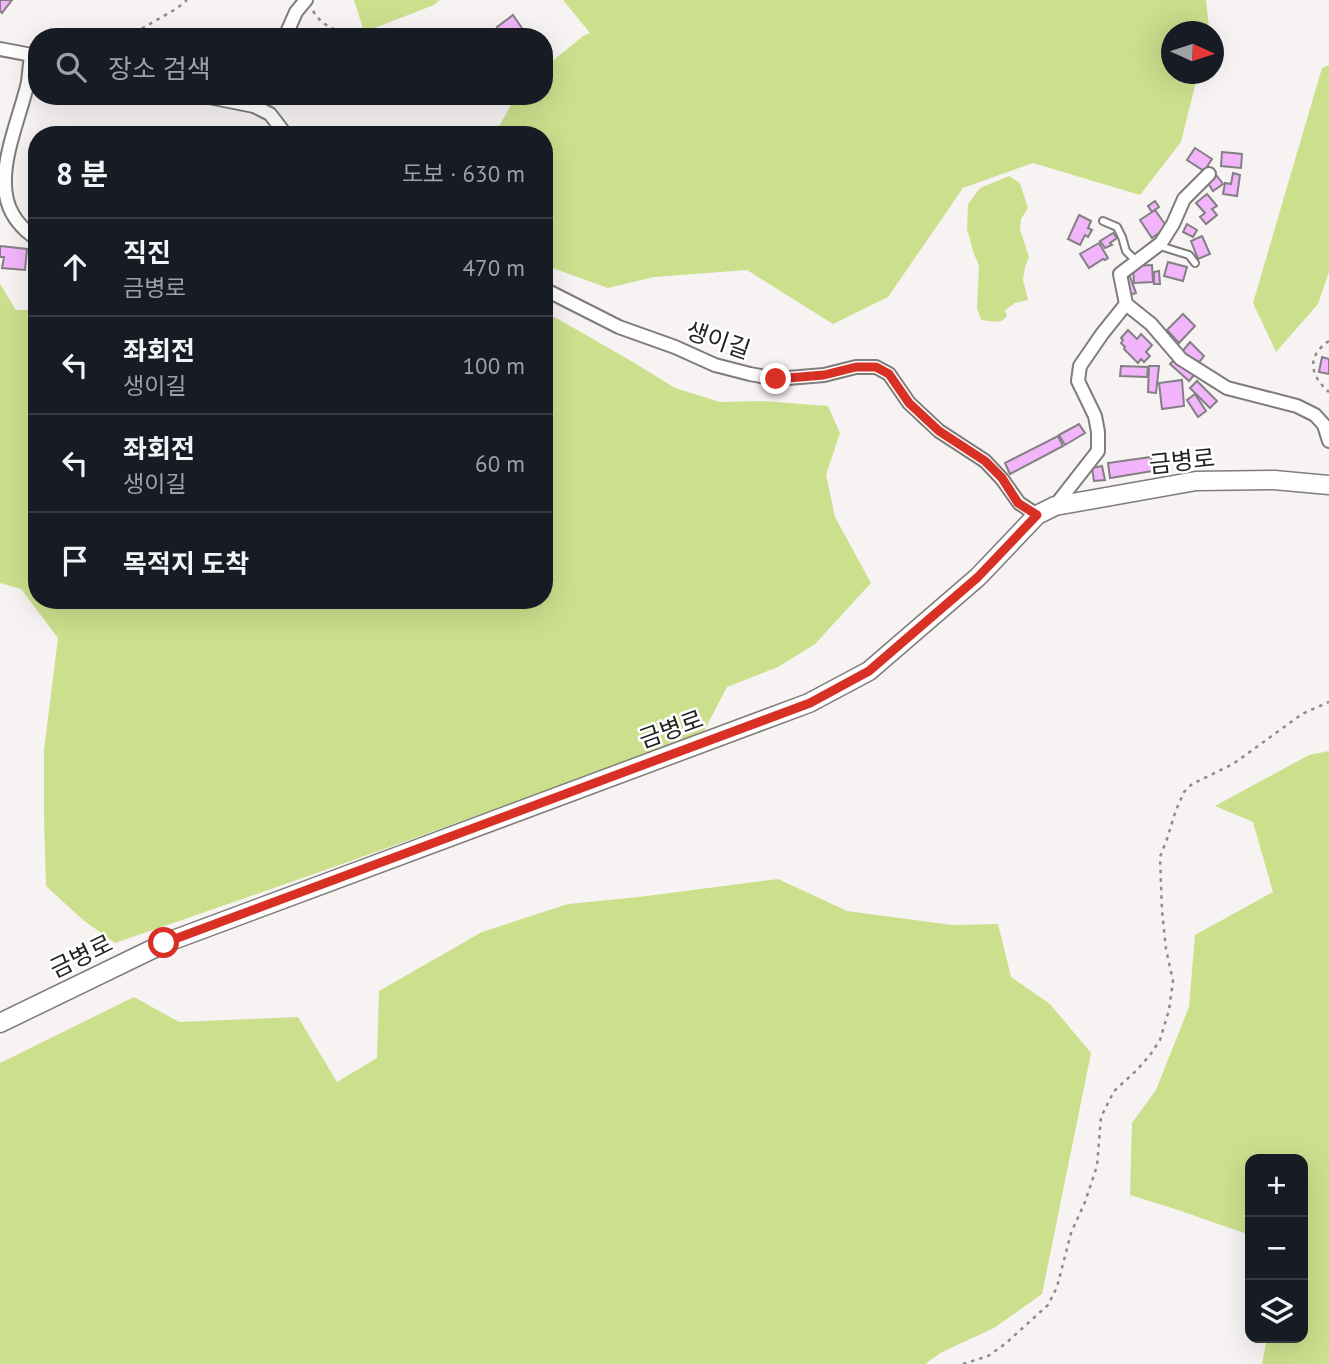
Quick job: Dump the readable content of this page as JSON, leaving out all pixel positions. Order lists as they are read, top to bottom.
{
  "streets": {
    "street": ["생이길", "금병로"]
  },
  "crossings": [
    ["생이길", "금병로"]
  ],
  "north": "right",
  "page": {
    "search": "장소 검색",
    "heading": ["8 분", "도보 · 630 m"],
    "list": [
      ["직진", "금병로", "470 m"],
      ["좌회전", "생이길", "100 m"],
      ["좌회전", "생이길", "60 m"],
      "목적지 도착"
    ],
    "map_buttons": ["+", "−"]
  }
}
